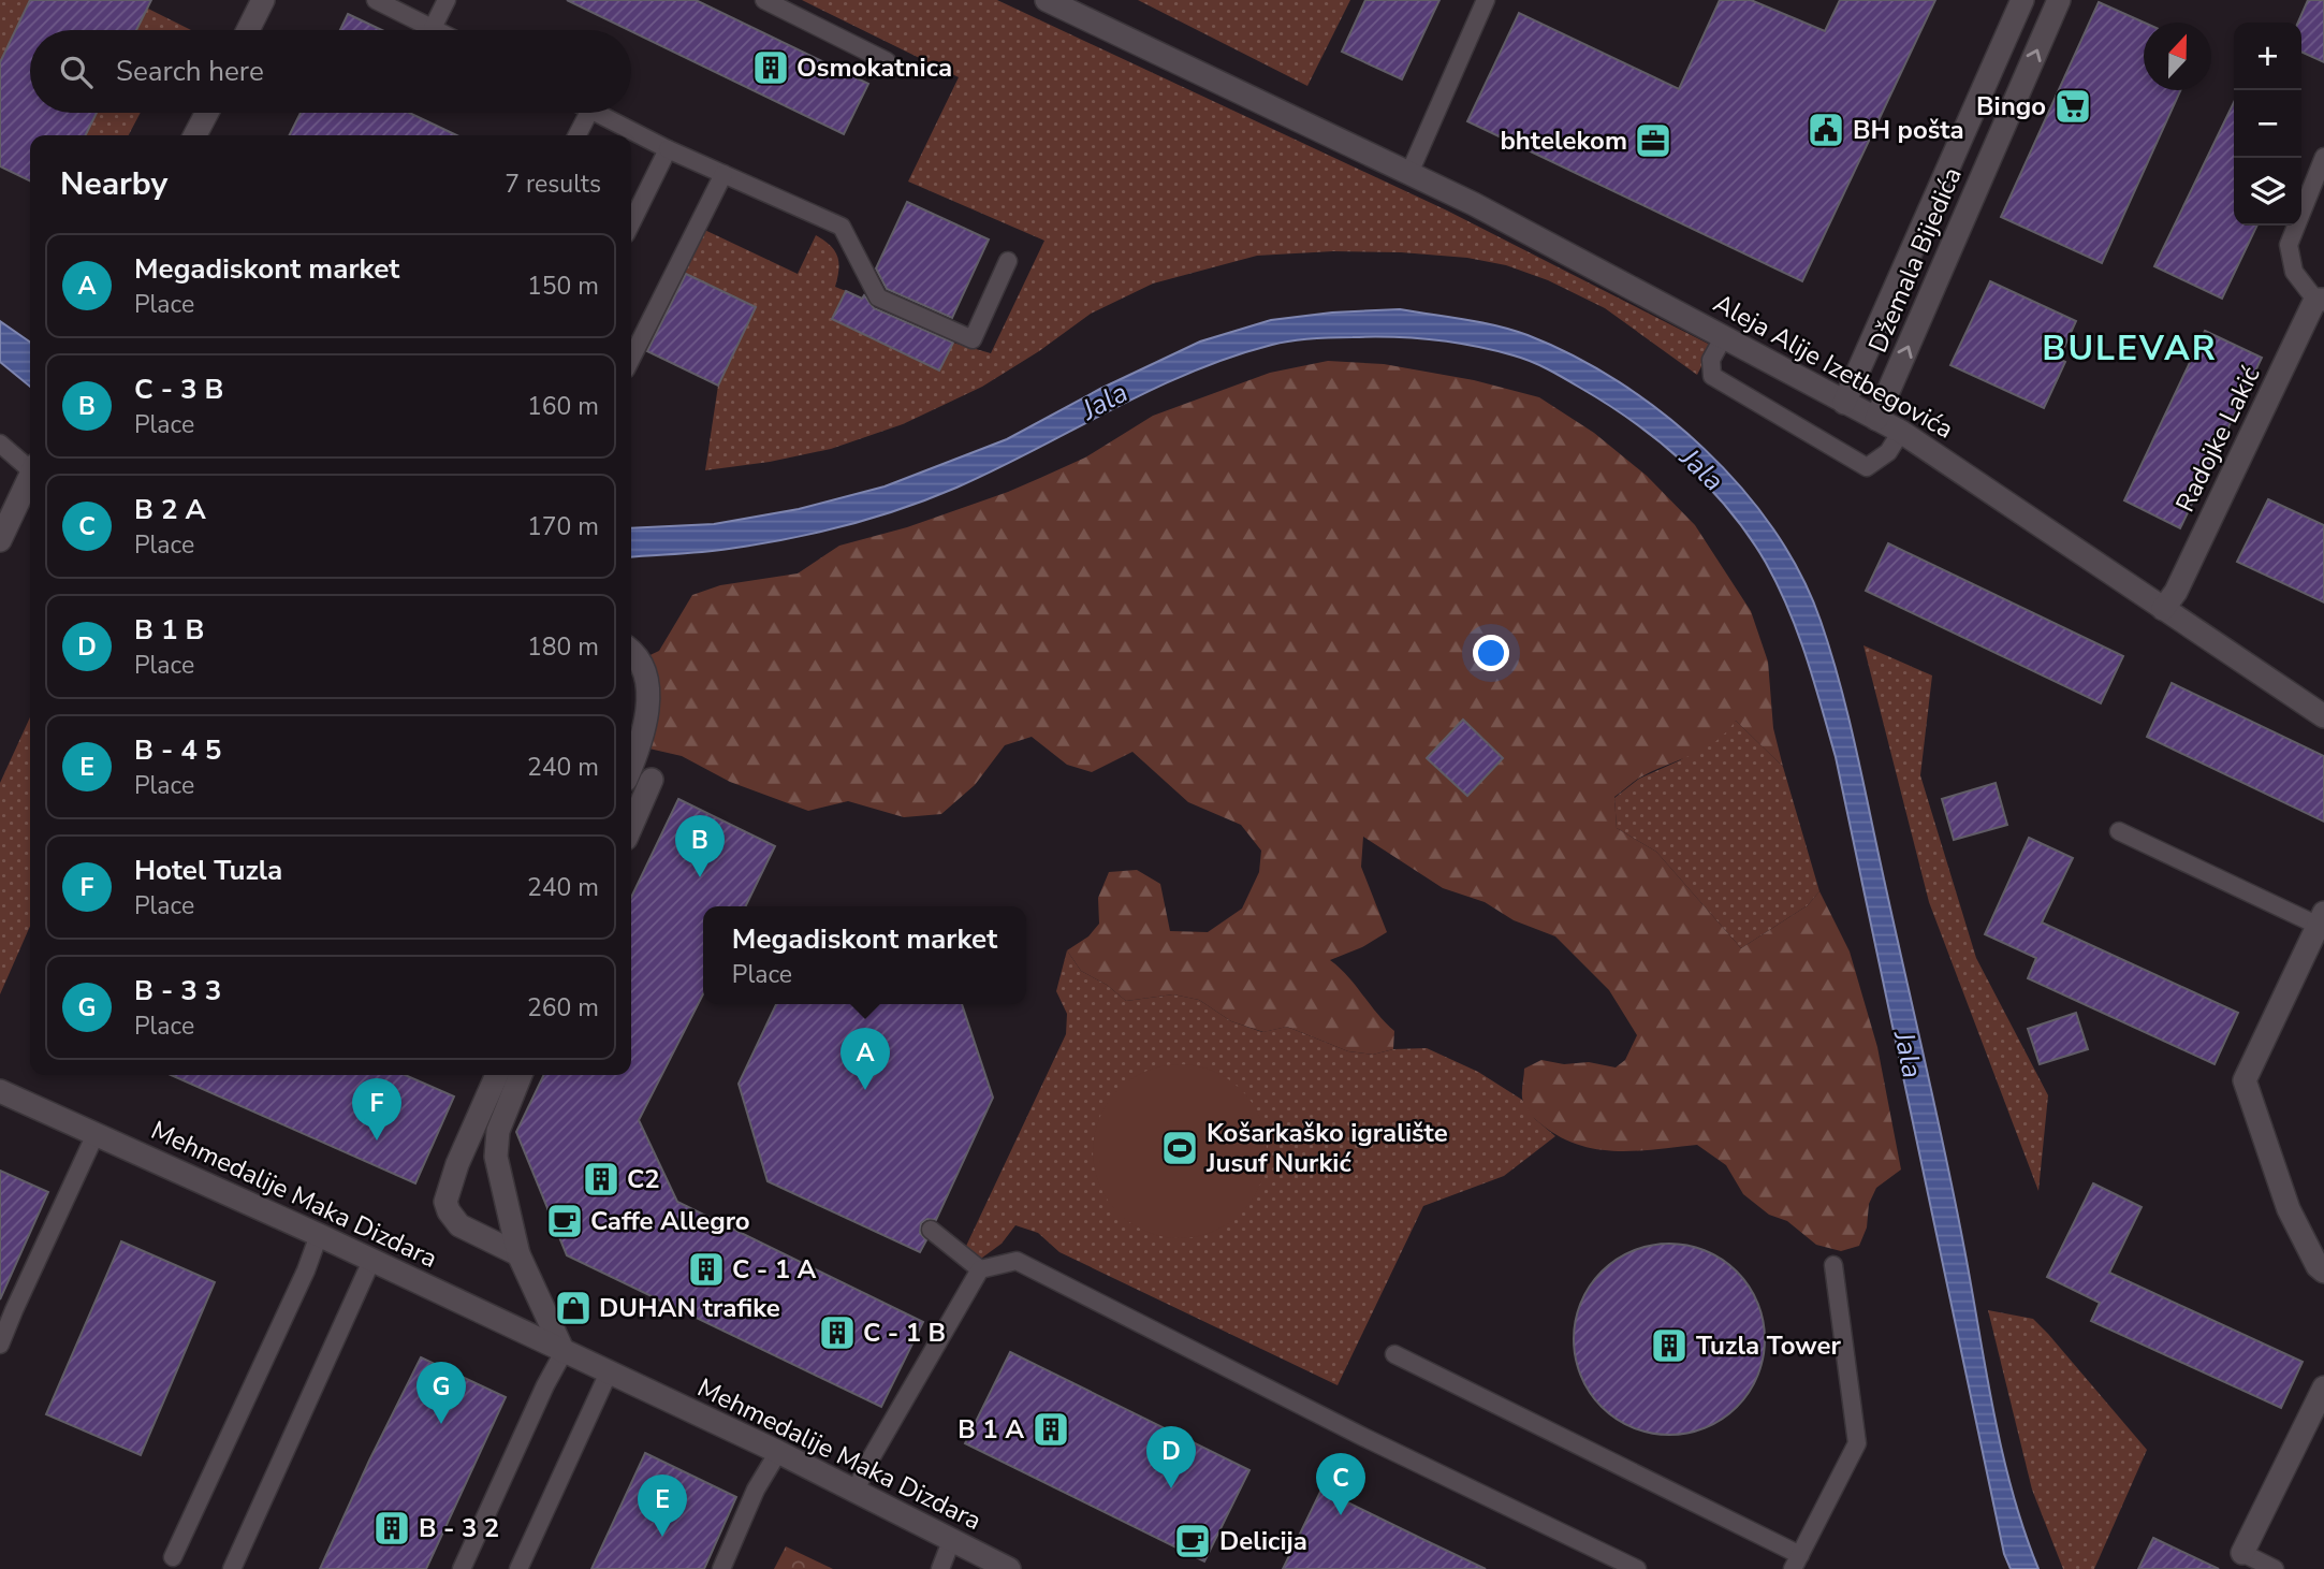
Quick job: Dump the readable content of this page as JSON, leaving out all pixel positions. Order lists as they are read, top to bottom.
{
  "streets": {
    "street": [
      "Džemala Bijedića",
      "Aleja Alije Izetbegovića",
      "Radojke Lakić",
      "Mehmedalije Maka Dizdara"
    ]
  },
  "crossings": [
    ["Džemala Bijedića", "Aleja Alije Izetbegovića"],
    ["Aleja Alije Izetbegovića", "Radojke Lakić"]
  ],
  "districts": ["BULEVAR"],
  "water": ["Jala"],
  "places": {
    "building": [
      "Osmokatnica",
      "C2",
      "C - 1 A",
      "C - 1 B",
      "Tuzla Tower",
      "B 1 A",
      "B - 3 2"
    ],
    "supermarket": ["Bingo"],
    "public building": ["BH pošta"],
    "office": ["bhtelekom"],
    "sports": ["Košarkaško igralište Jusuf Nurkić"],
    "cafe": ["Caffe Allegro", "Delicija"],
    "shop": ["DUHAN trafike"]
  },
  "north": "top",
  "page": {
    "map_buttons": ["+", "−"],
    "search": "Search here",
    "heading": ["Nearby", "7 results"],
    "list": [
      {
        "mark": "A",
        "name": "Megadiskont market",
        "note": "Place",
        "value": "150 m"
      },
      {
        "mark": "B",
        "name": "C - 3 B",
        "note": "Place",
        "value": "160 m"
      },
      {
        "mark": "C",
        "name": "B 2 A",
        "note": "Place",
        "value": "170 m"
      },
      {
        "mark": "D",
        "name": "B 1 B",
        "note": "Place",
        "value": "180 m"
      },
      {
        "mark": "E",
        "name": "B - 4 5",
        "note": "Place",
        "value": "240 m"
      },
      {
        "mark": "F",
        "name": "Hotel Tuzla",
        "note": "Place",
        "value": "240 m"
      },
      {
        "mark": "G",
        "name": "B - 3 3",
        "note": "Place",
        "value": "260 m"
      }
    ],
    "pins": [
      "B",
      "A",
      "F",
      "G",
      "D",
      "C",
      "E"
    ],
    "popup": ["Megadiskont market", "Place"]
  }
}
